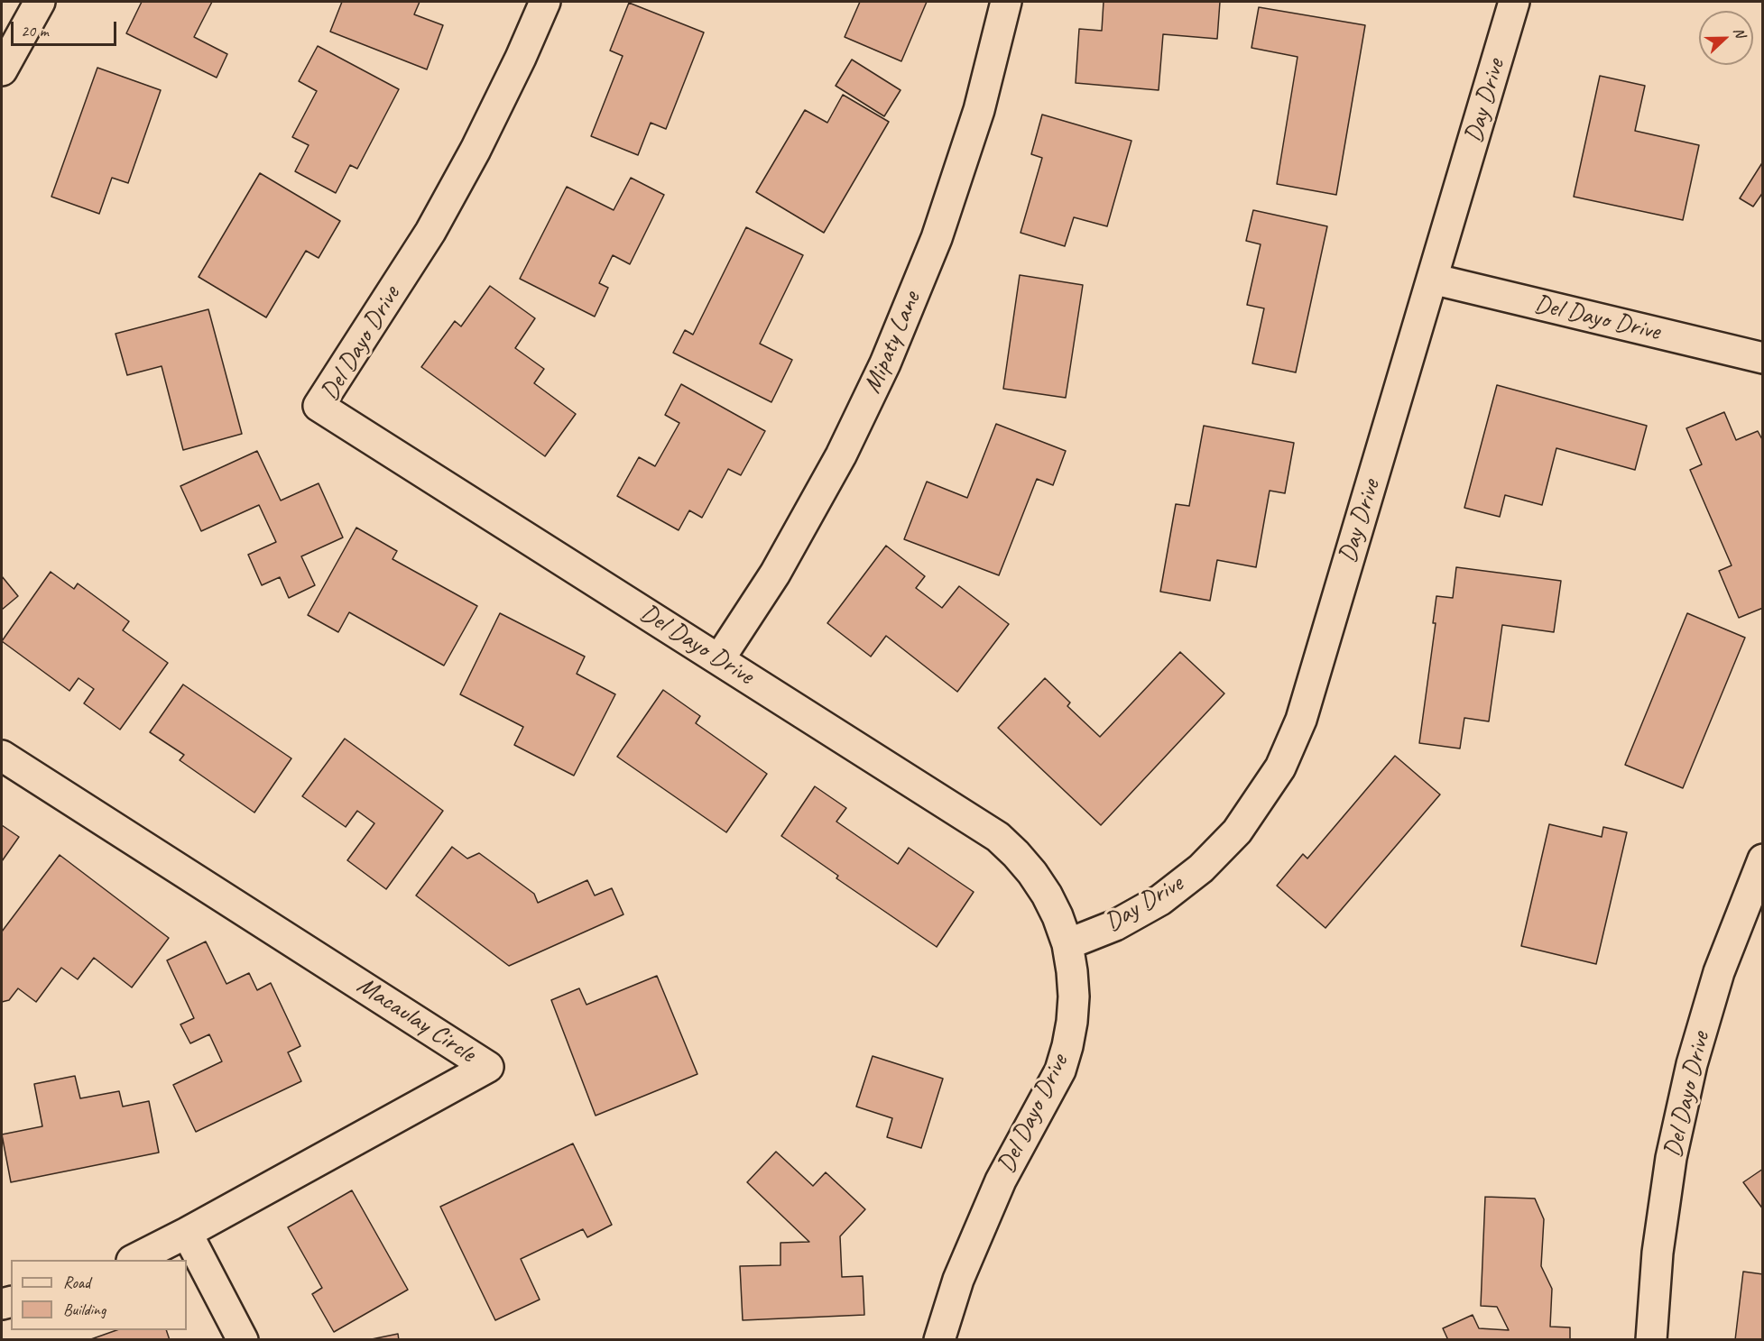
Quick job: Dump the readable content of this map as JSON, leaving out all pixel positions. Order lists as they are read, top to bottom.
{
  "streets": {
    "street": [
      "Day Drive",
      "Del Dayo Drive",
      "Mipaty Lane",
      "Macaulay Circle"
    ]
  },
  "crossings": [
    ["Day Drive", "Del Dayo Drive"],
    ["Del Dayo Drive", "Mipaty Lane"]
  ],
  "legend": ["Road", "Building"],
  "scale_bar": "20 m",
  "north": "right"
}
